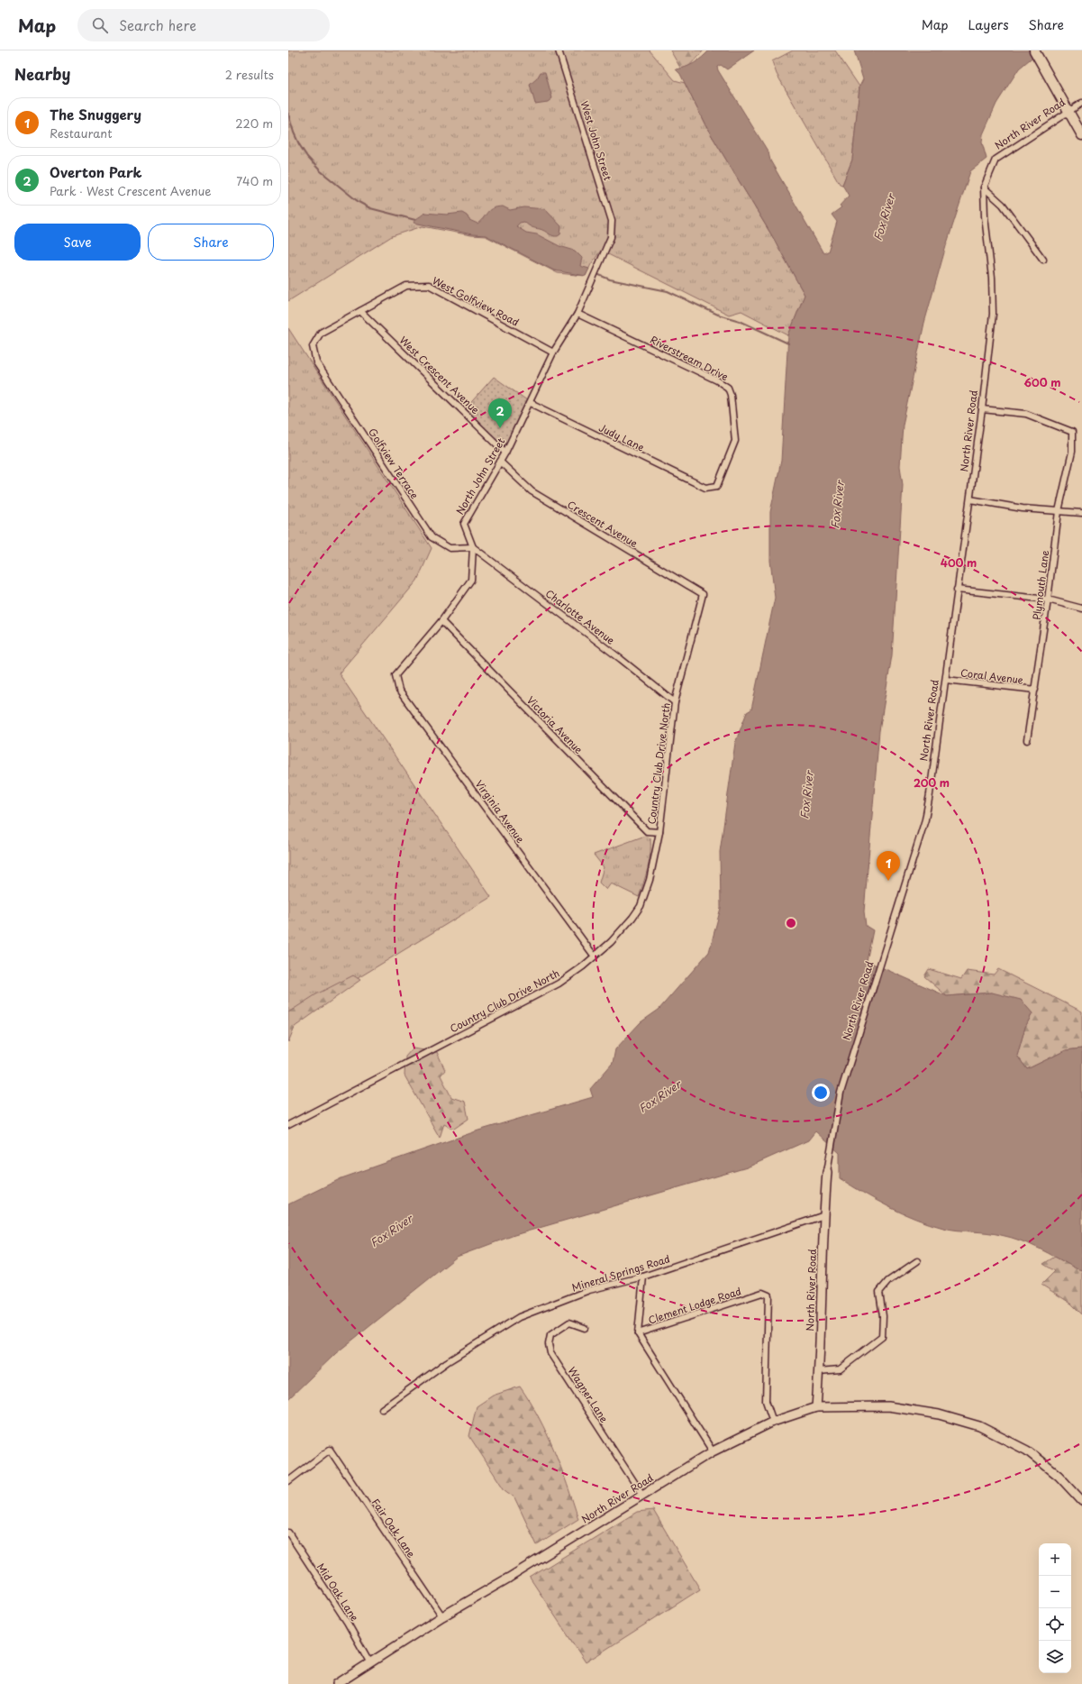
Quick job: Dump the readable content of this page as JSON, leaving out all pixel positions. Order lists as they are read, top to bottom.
{
  "streets": {
    "street": [
      "North River Road",
      "West John Street",
      "West Golfview Road",
      "Riverstream Drive",
      "West Crescent Avenue",
      "Judy Lane",
      "Golfview Terrace",
      "North John Street",
      "Crescent Avenue",
      "Plymouth Lane",
      "Charlotte Avenue",
      "Coral Avenue",
      "Victoria Avenue",
      "Country Club Drive North",
      "Virginia Avenue",
      "Mineral Springs Road",
      "Clement Lodge Road",
      "Wagner Lane",
      "Fair Oak Lane",
      "Mid Oak Lane"
    ]
  },
  "crossings": [
    ["North River Road", "Plymouth Lane"],
    ["North River Road", "Coral Avenue"],
    ["North River Road", "Mineral Springs Road"],
    ["North River Road", "Clement Lodge Road"],
    ["North River Road", "Wagner Lane"],
    ["North River Road", "Fair Oak Lane"],
    ["North River Road", "Mid Oak Lane"],
    ["West John Street", "North John Street"],
    ["West Golfview Road", "West Crescent Avenue"],
    ["West Golfview Road", "Golfview Terrace"],
    ["West Golfview Road", "North John Street"],
    ["Riverstream Drive", "Judy Lane"],
    ["Riverstream Drive", "North John Street"],
    ["West Crescent Avenue", "North John Street"],
    ["Judy Lane", "North John Street"],
    ["Golfview Terrace", "North John Street"],
    ["Golfview Terrace", "Charlotte Avenue"],
    ["North John Street", "Crescent Avenue"],
    ["North John Street", "Charlotte Avenue"],
    ["North John Street", "Victoria Avenue"],
    ["North John Street", "Virginia Avenue"],
    ["Crescent Avenue", "Country Club Drive North"],
    ["Plymouth Lane", "Coral Avenue"],
    ["Charlotte Avenue", "Country Club Drive North"],
    ["Victoria Avenue", "Country Club Drive North"],
    ["Country Club Drive North", "Virginia Avenue"]
  ],
  "water": ["Fox River"],
  "page": {
    "header": "Map",
    "search": "Search here",
    "nav": ["Map", "Layers", "Share"],
    "heading": ["Nearby", "2 results"],
    "list": [
      {
        "mark": "1",
        "name": "The Snuggery",
        "note": "Restaurant",
        "value": "220 m"
      },
      {
        "mark": "2",
        "name": "Overton Park",
        "note": "Park · West Crescent Avenue",
        "value": "740 m"
      }
    ],
    "buttons": ["Save", "Share"],
    "pins": ["2", "1"],
    "map_buttons": ["+", "−"]
  },
  "rings": ["600 m", "400 m", "200 m"]
}
